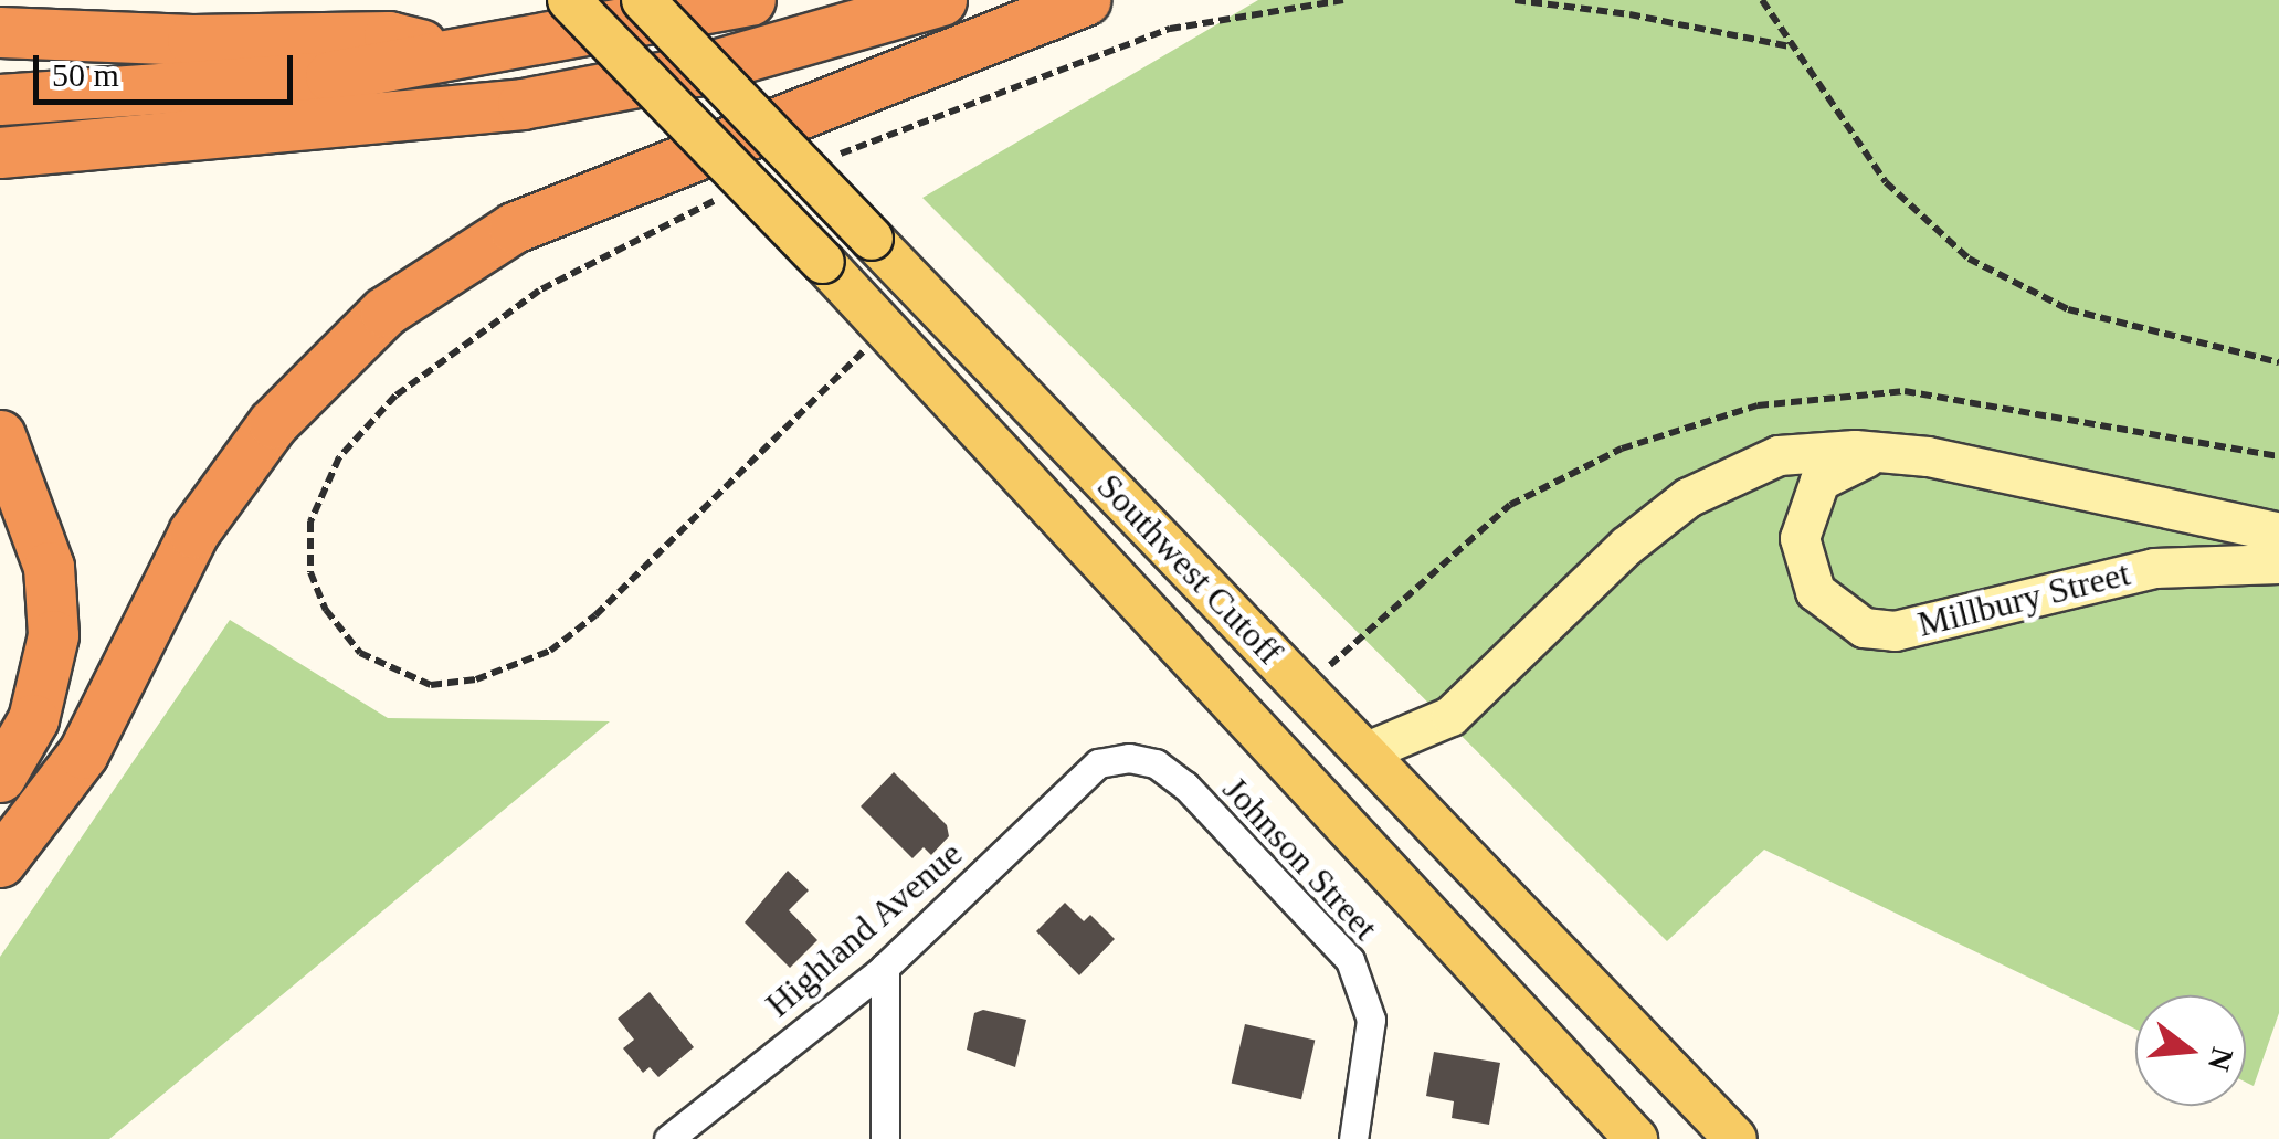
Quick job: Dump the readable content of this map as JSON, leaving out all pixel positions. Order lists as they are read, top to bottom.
{
  "streets": {
    "main road": ["Southwest Cutoff", "Millbury Street"],
    "street": ["Johnson Street", "Highland Avenue"]
  },
  "crossings": [
    ["Southwest Cutoff", "Millbury Street"],
    ["Johnson Street", "Highland Avenue"]
  ],
  "scale_bar": "50 m",
  "north": "right"
}
